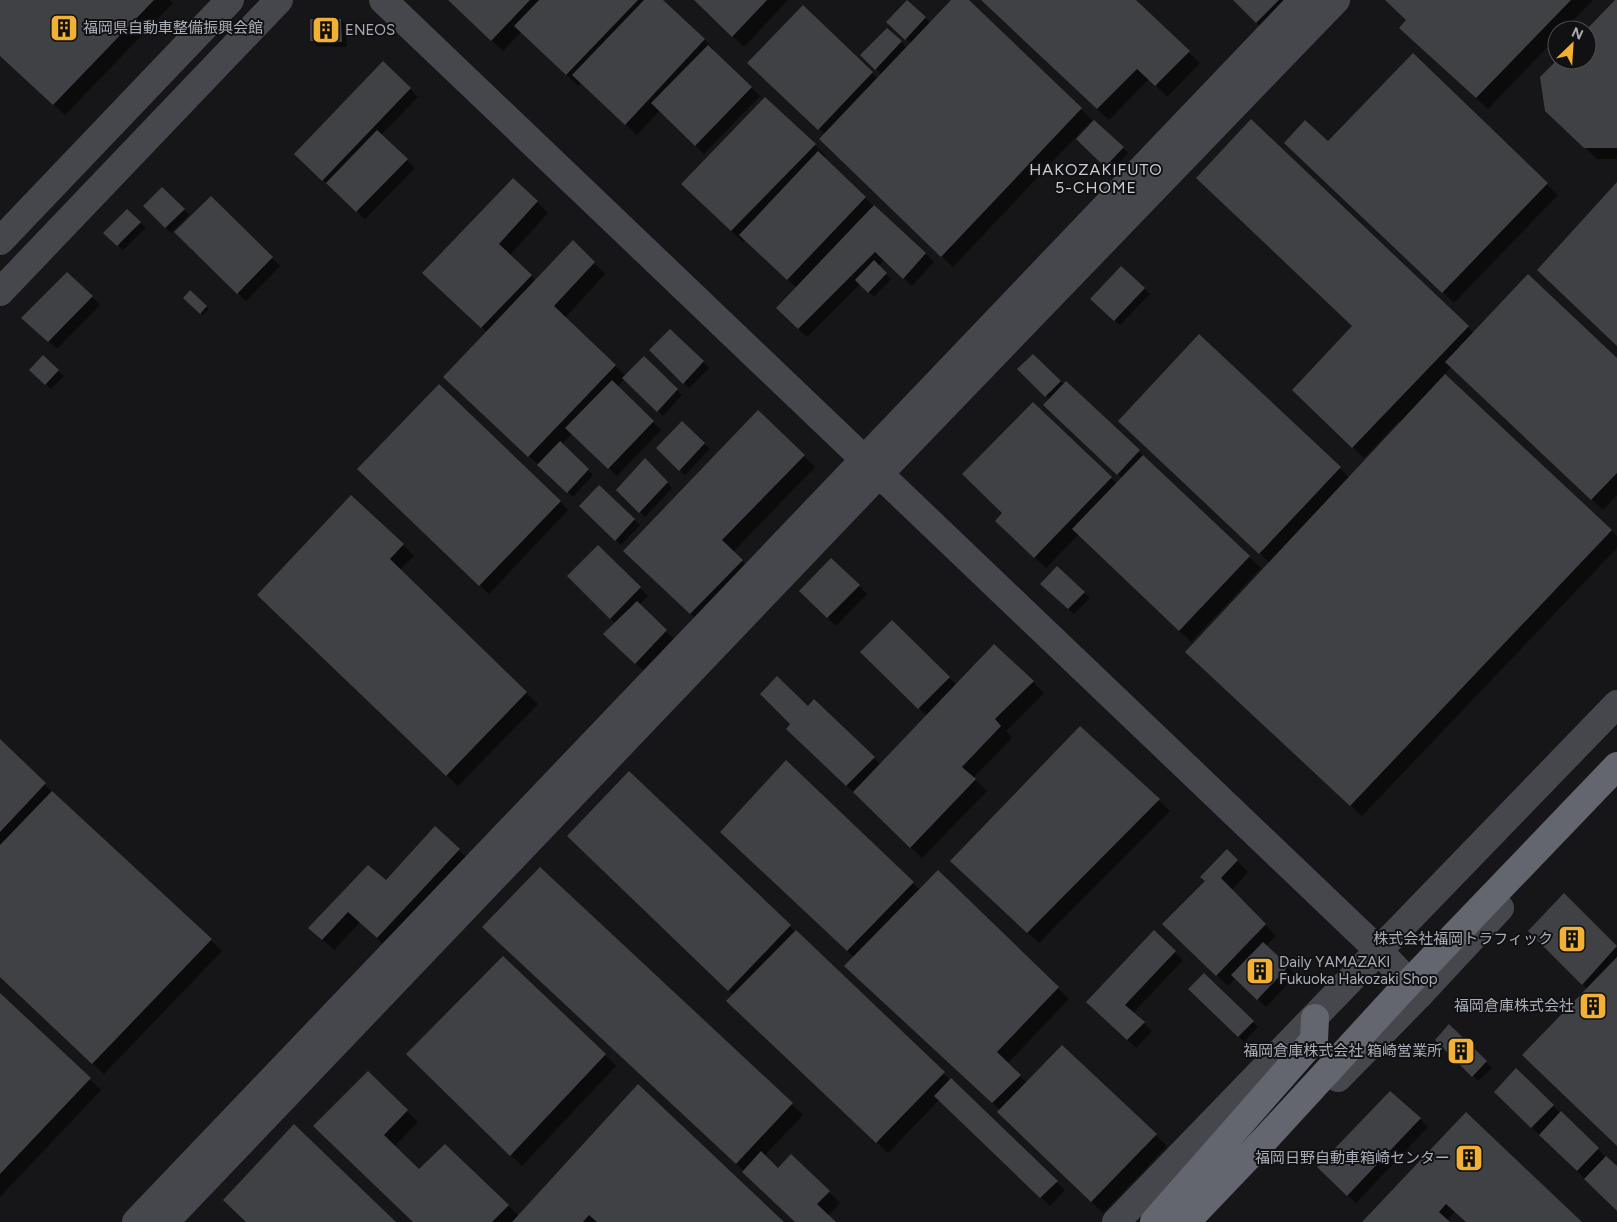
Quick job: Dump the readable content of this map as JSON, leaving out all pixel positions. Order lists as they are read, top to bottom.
{
  "districts": ["HAKOZAKIFUTO 5-CHOME"],
  "places": {
    "building": [
      "福岡県自動車整備振興会館",
      "ENEOS",
      "株式会社福岡トラフィック",
      "Daily YAMAZAKI Fukuoka Hakozaki Shop",
      "福岡倉庫株式会社",
      "福岡倉庫株式会社 箱崎営業所",
      "福岡日野自動車箱崎センター"
    ]
  },
  "north": "top right"
}
